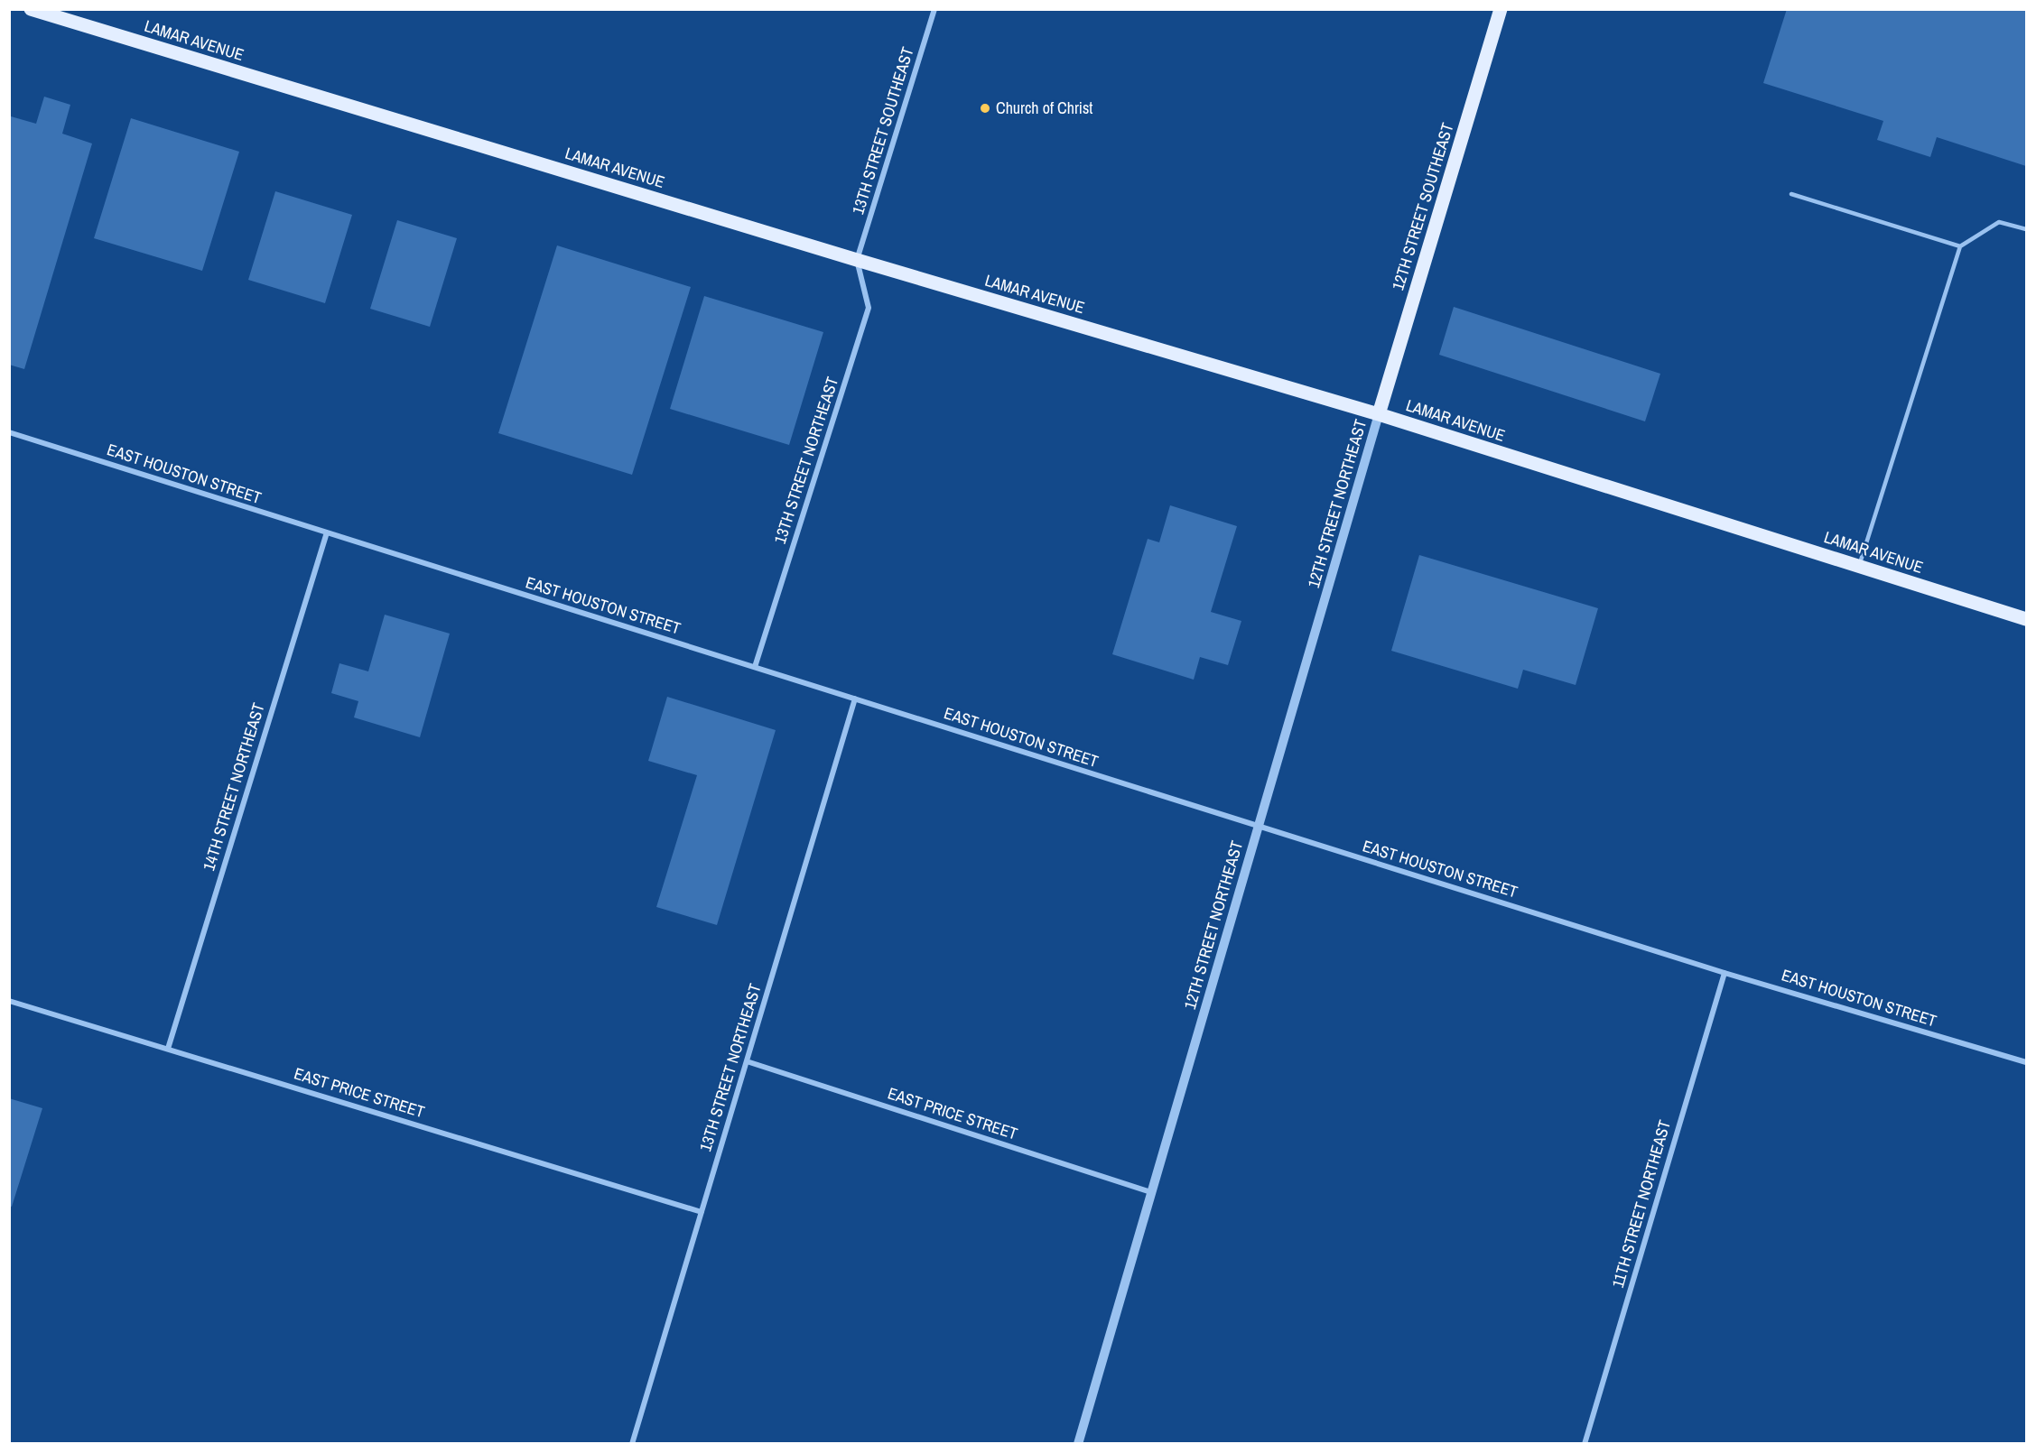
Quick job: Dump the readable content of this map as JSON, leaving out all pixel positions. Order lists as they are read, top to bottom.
{
  "streets": {
    "main road": ["LAMAR AVENUE", "12TH STREET SOUTHEAST"],
    "street": [
      "13TH STREET SOUTHEAST",
      "13TH STREET NORTHEAST",
      "EAST HOUSTON STREET",
      "12TH STREET NORTHEAST",
      "14TH STREET NORTHEAST",
      "EAST PRICE STREET",
      "11TH STREET NORTHEAST"
    ]
  },
  "crossings": [
    ["LAMAR AVENUE", "13TH STREET SOUTHEAST"],
    ["LAMAR AVENUE", "12TH STREET SOUTHEAST"],
    ["LAMAR AVENUE", "13TH STREET NORTHEAST"],
    ["LAMAR AVENUE", "12TH STREET NORTHEAST"],
    ["13TH STREET SOUTHEAST", "13TH STREET NORTHEAST"],
    ["12TH STREET SOUTHEAST", "12TH STREET NORTHEAST"],
    ["13TH STREET NORTHEAST", "EAST HOUSTON STREET"],
    ["13TH STREET NORTHEAST", "EAST PRICE STREET"],
    ["EAST HOUSTON STREET", "12TH STREET NORTHEAST"],
    ["EAST HOUSTON STREET", "14TH STREET NORTHEAST"],
    ["EAST HOUSTON STREET", "11TH STREET NORTHEAST"],
    ["12TH STREET NORTHEAST", "EAST PRICE STREET"],
    ["14TH STREET NORTHEAST", "EAST PRICE STREET"]
  ],
  "places": ["Church of Christ"]
}
